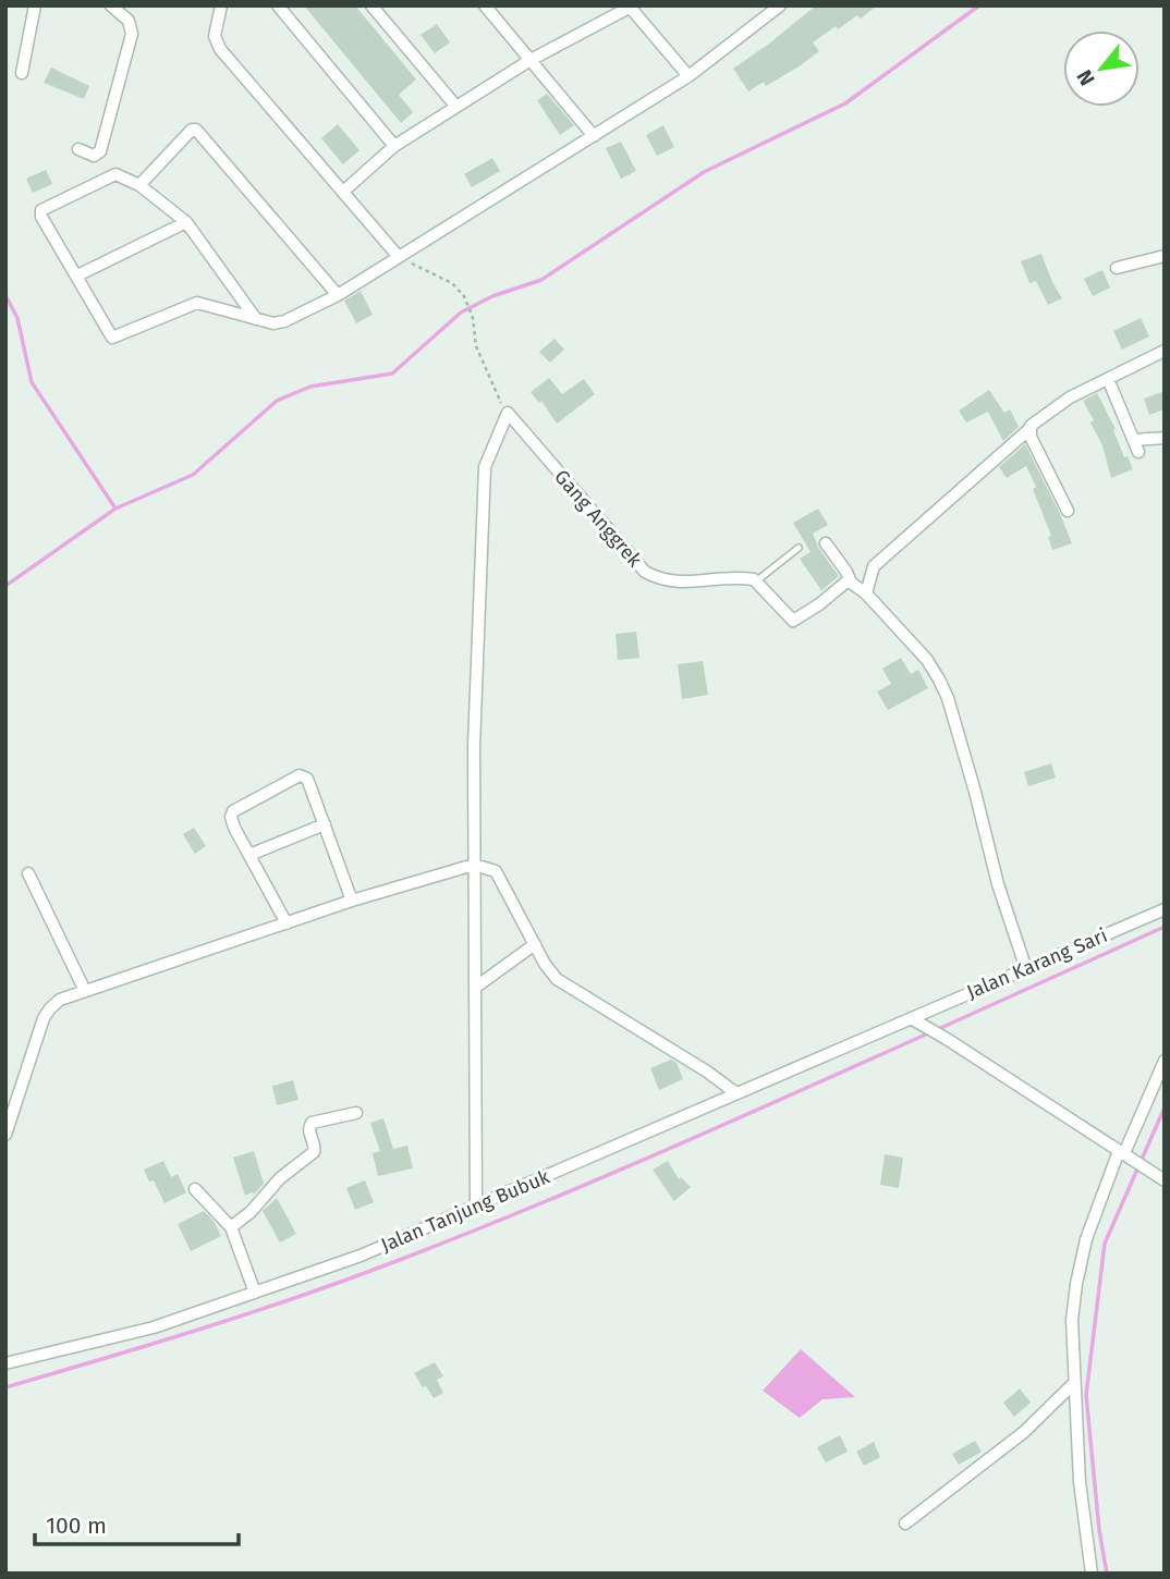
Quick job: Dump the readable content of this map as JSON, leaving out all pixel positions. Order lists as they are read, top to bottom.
{
  "streets": {
    "street": ["Gang Anggrek", "Jalan Karang Sari", "Jalan Tanjung Bubuk"]
  },
  "crossings": [
    ["Jalan Karang Sari", "Jalan Tanjung Bubuk"]
  ],
  "scale_bar": "100 m",
  "north": "bottom left"
}
